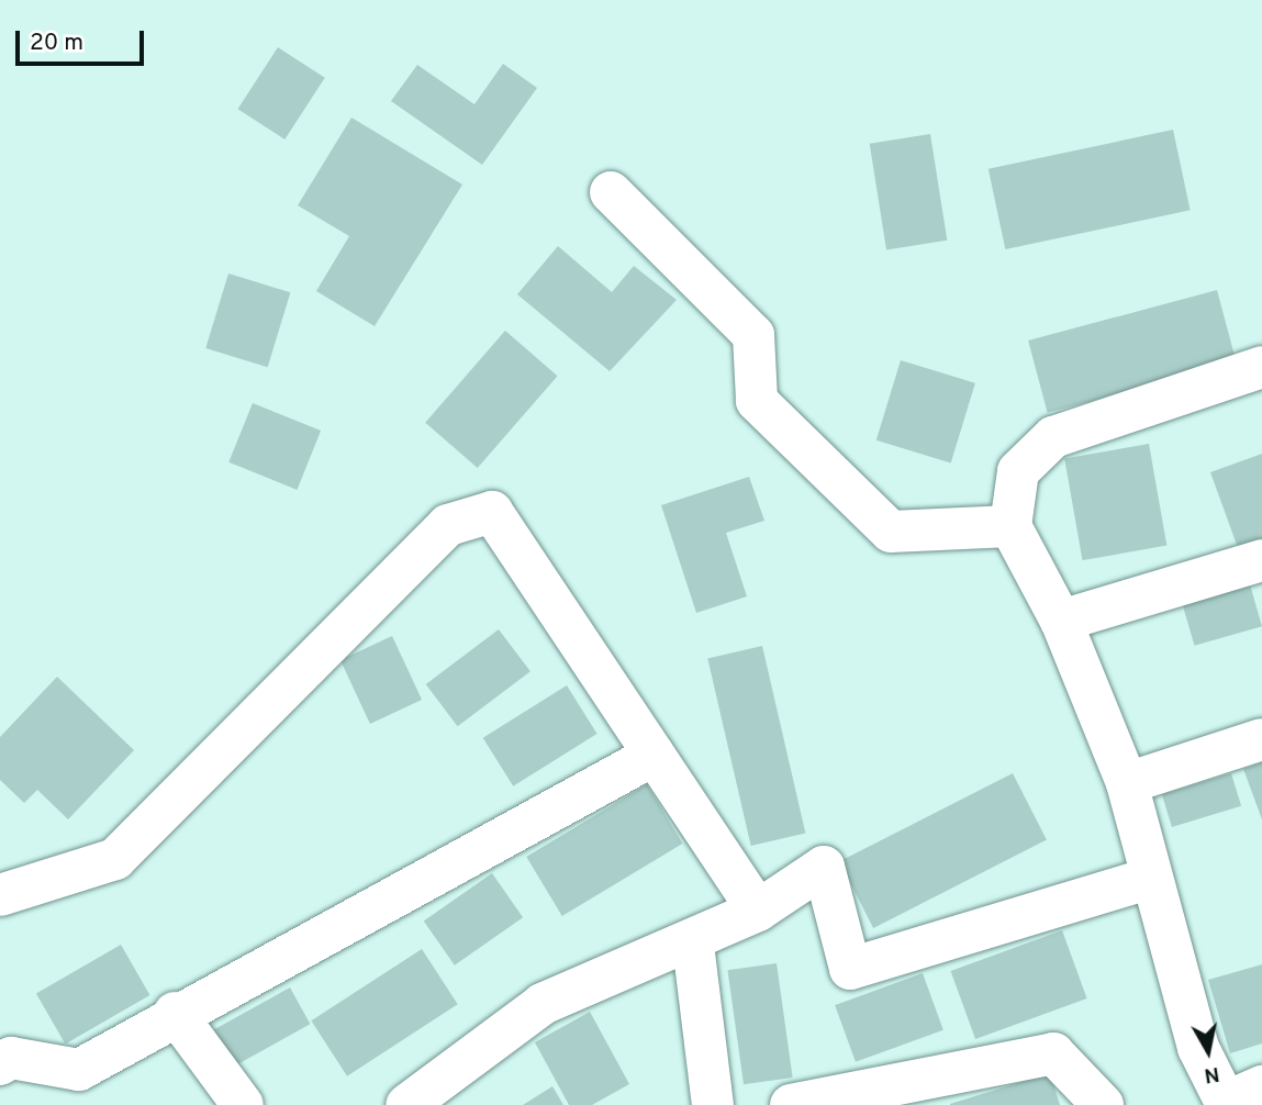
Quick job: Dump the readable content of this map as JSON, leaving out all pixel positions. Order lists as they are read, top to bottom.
{
  "scale_bar": "20 m",
  "north": "bottom"
}
